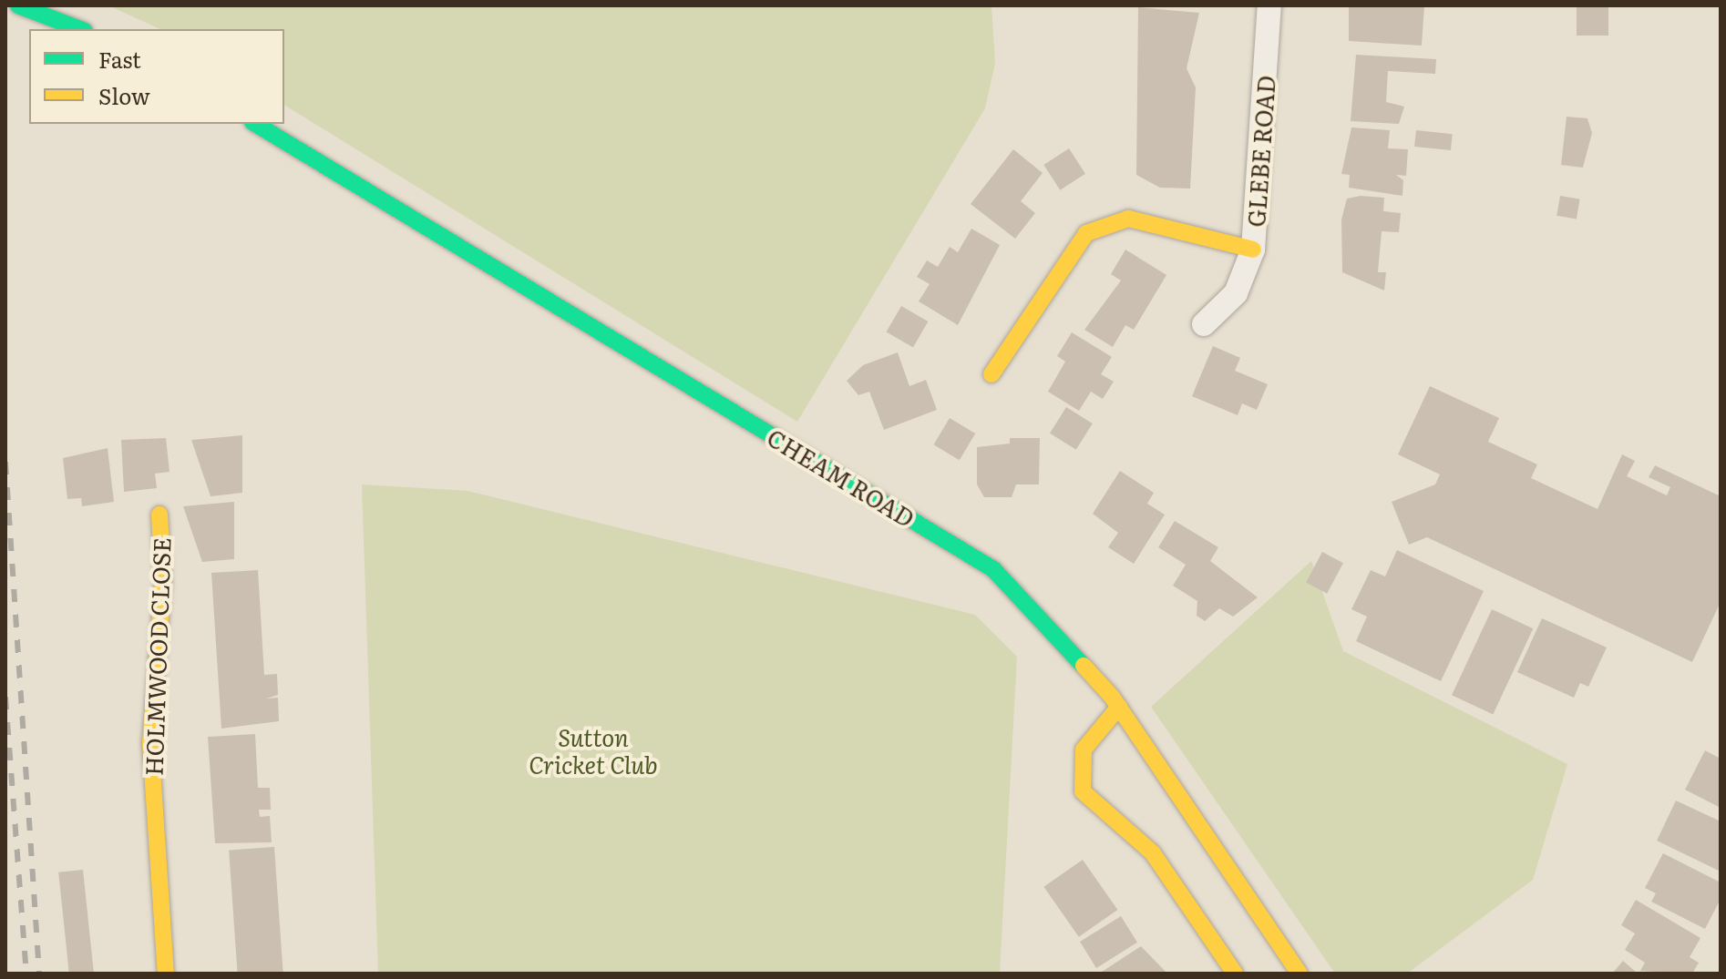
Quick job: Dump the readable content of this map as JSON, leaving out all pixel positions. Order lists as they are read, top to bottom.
{
  "streets": {
    "main road": ["CHEAM ROAD", "HOLMWOOD CLOSE"],
    "street": ["GLEBE ROAD"]
  },
  "parks": ["Sutton Cricket Club"],
  "legend": ["Fast", "Slow"]
}
